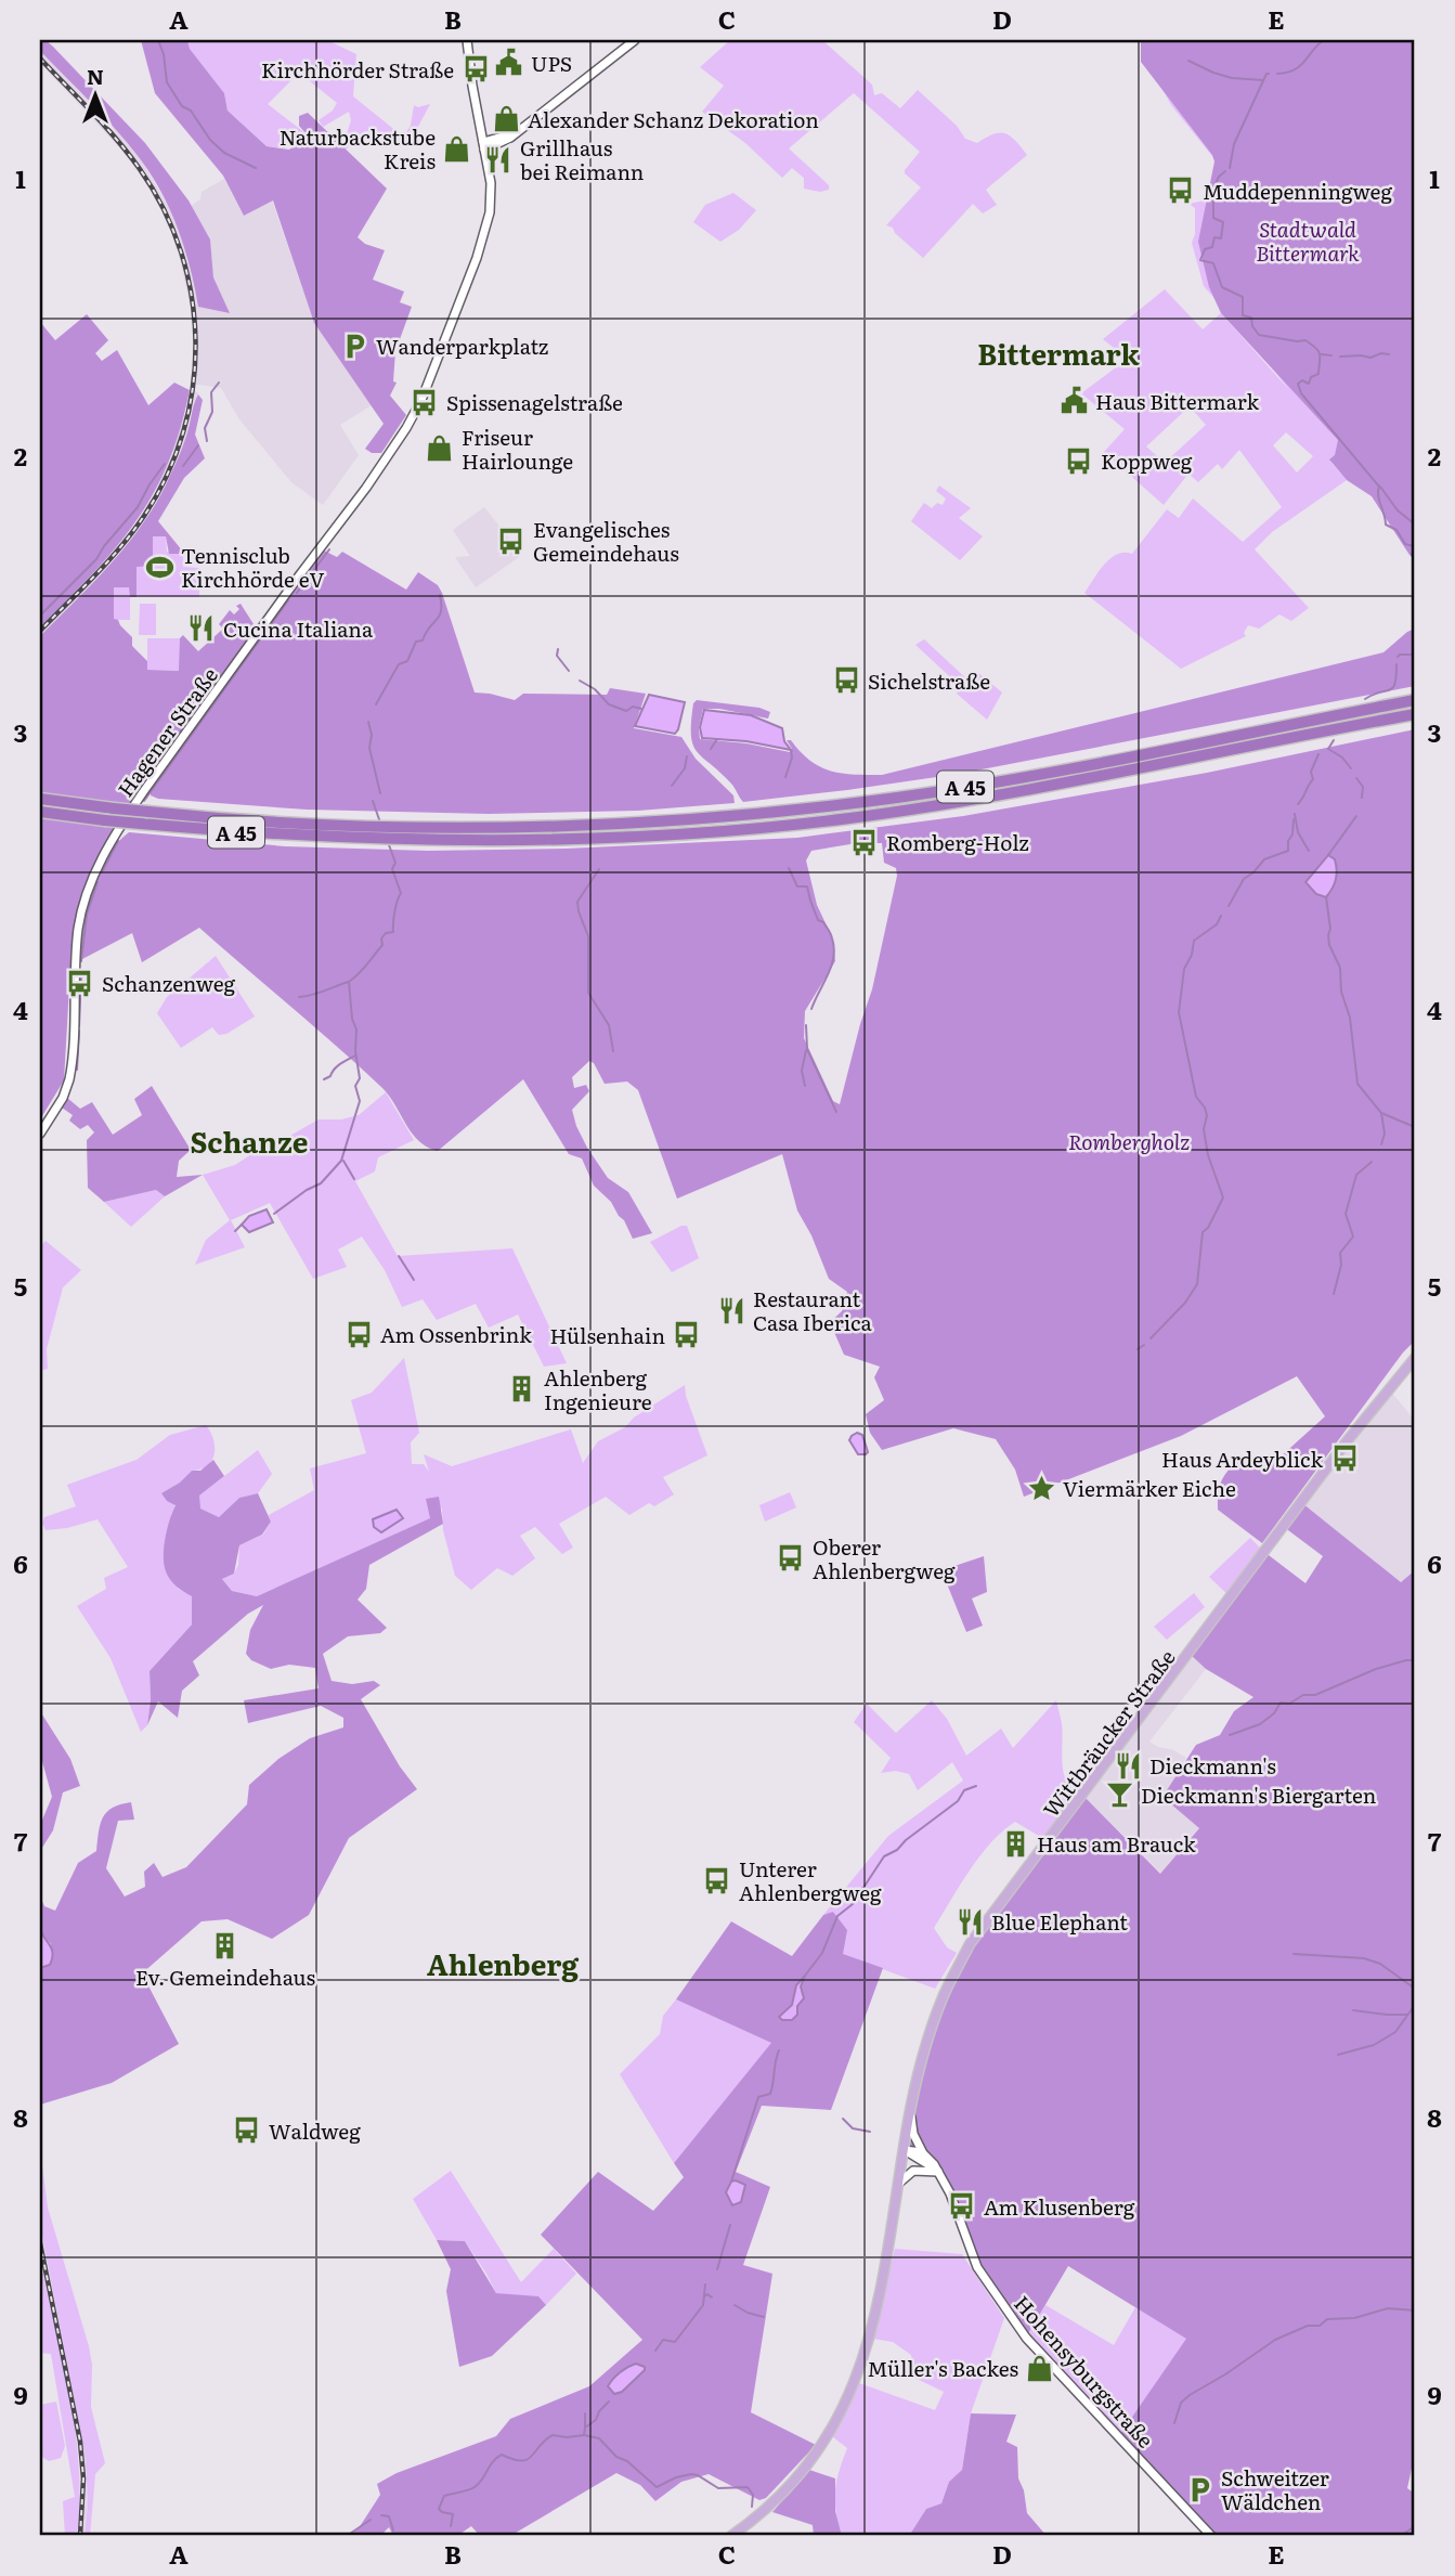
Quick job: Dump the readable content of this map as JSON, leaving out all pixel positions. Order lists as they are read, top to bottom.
{
  "streets": {
    "highway": ["A 45"],
    "main road": ["Hagener Straße", "Wittbräucker Straße", "Hohensyburgstraße"]
  },
  "districts": ["Bittermark", "Schanze", "Ahlenberg"],
  "parks": ["Stadtwald Bittermark", "Rombergholz"],
  "places": {
    "public building": ["UPS", "Haus Bittermark"],
    "bus stop": [
      "Kirchhörder Straße",
      "Muddepenningweg",
      "Spissenagelstraße",
      "Koppweg",
      "Evangelisches Gemeindehaus",
      "Sichelstraße",
      "Romberg-Holz",
      "Schanzenweg",
      "Am Ossenbrink",
      "Hülsenhain",
      "Haus Ardeyblick",
      "Oberer Ahlenbergweg",
      "Unterer Ahlenbergweg",
      "Waldweg",
      "Am Klusenberg"
    ],
    "shop": [
      "Alexander Schanz Dekoration",
      "Naturbackstube Kreis",
      "Friseur Hairlounge",
      "Müller's Backes"
    ],
    "restaurant": [
      "Grillhaus bei Reimann",
      "Cucina Italiana",
      "Restaurant Casa Iberica",
      "Dieckmann's",
      "Blue Elephant"
    ],
    "parking": ["Wanderparkplatz", "Schweitzer Wäldchen"],
    "sports": ["Tennisclub Kirchhörde eV"],
    "building": ["Ahlenberg Ingenieure", "Haus am Brauck", "Ev. Gemeindehaus"],
    "place": ["Viermärker Eiche"],
    "bar": ["Dieckmann's Biergarten"]
  },
  "north": "top",
  "grid": {
    "columns": [
      "A",
      "B",
      "C",
      "D",
      "E"
    ],
    "rows": [
      "1",
      "2",
      "3",
      "4",
      "5",
      "6",
      "7",
      "8",
      "9"
    ]
  }
}
